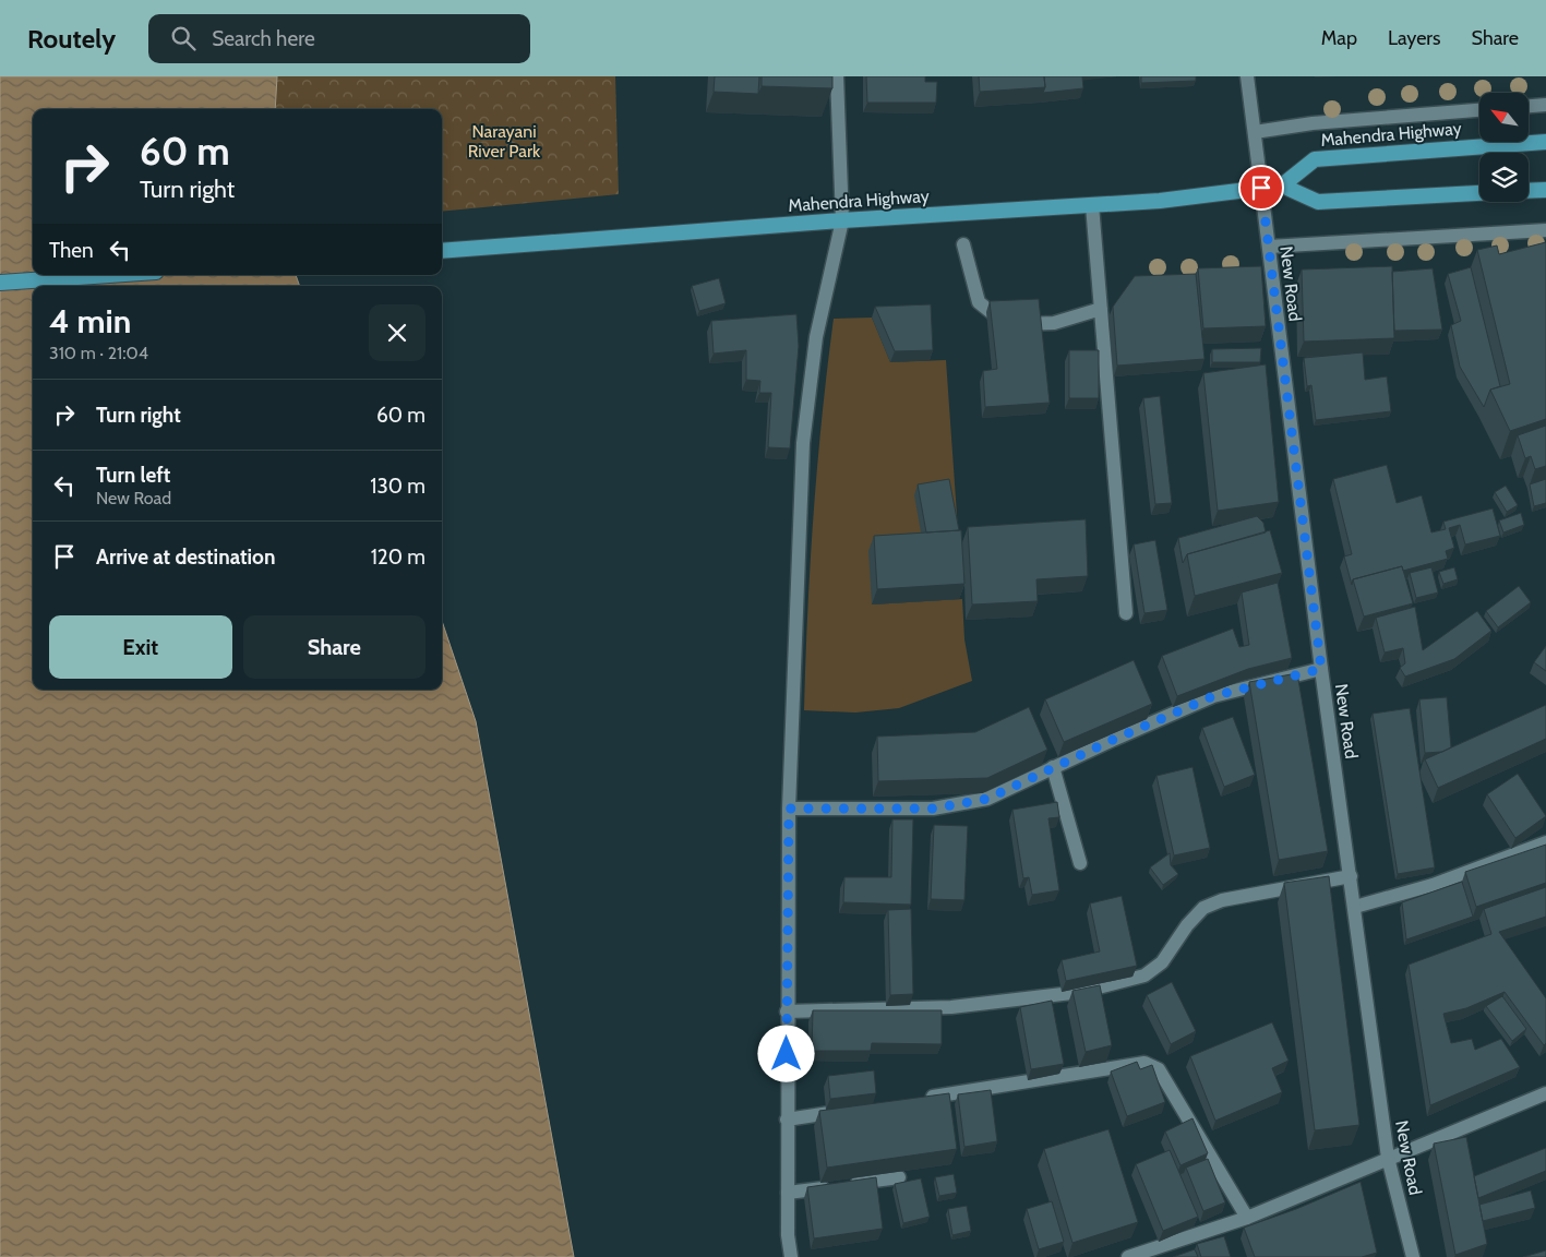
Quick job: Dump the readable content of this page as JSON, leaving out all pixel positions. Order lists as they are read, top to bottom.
{
  "streets": {
    "highway": ["Mahendra Highway"],
    "street": ["New Road"]
  },
  "crossings": [
    ["Mahendra Highway", "New Road"]
  ],
  "parks": ["Narayani River Park"],
  "north": "top left",
  "page": {
    "header": "Routely",
    "search": "Search here",
    "nav": ["Map", "Layers", "Share"],
    "turn": ["60 m", "Turn right"],
    "then": "Then",
    "heading": ["4 min", "310 m · 21:04"],
    "list": [
      {
        "name": "Turn right",
        "value": "60 m"
      },
      {
        "name": "Turn left",
        "note": "New Road",
        "value": "130 m"
      },
      {
        "name": "Arrive at destination",
        "value": "120 m"
      }
    ],
    "buttons": ["Exit", "Share"]
  }
}
